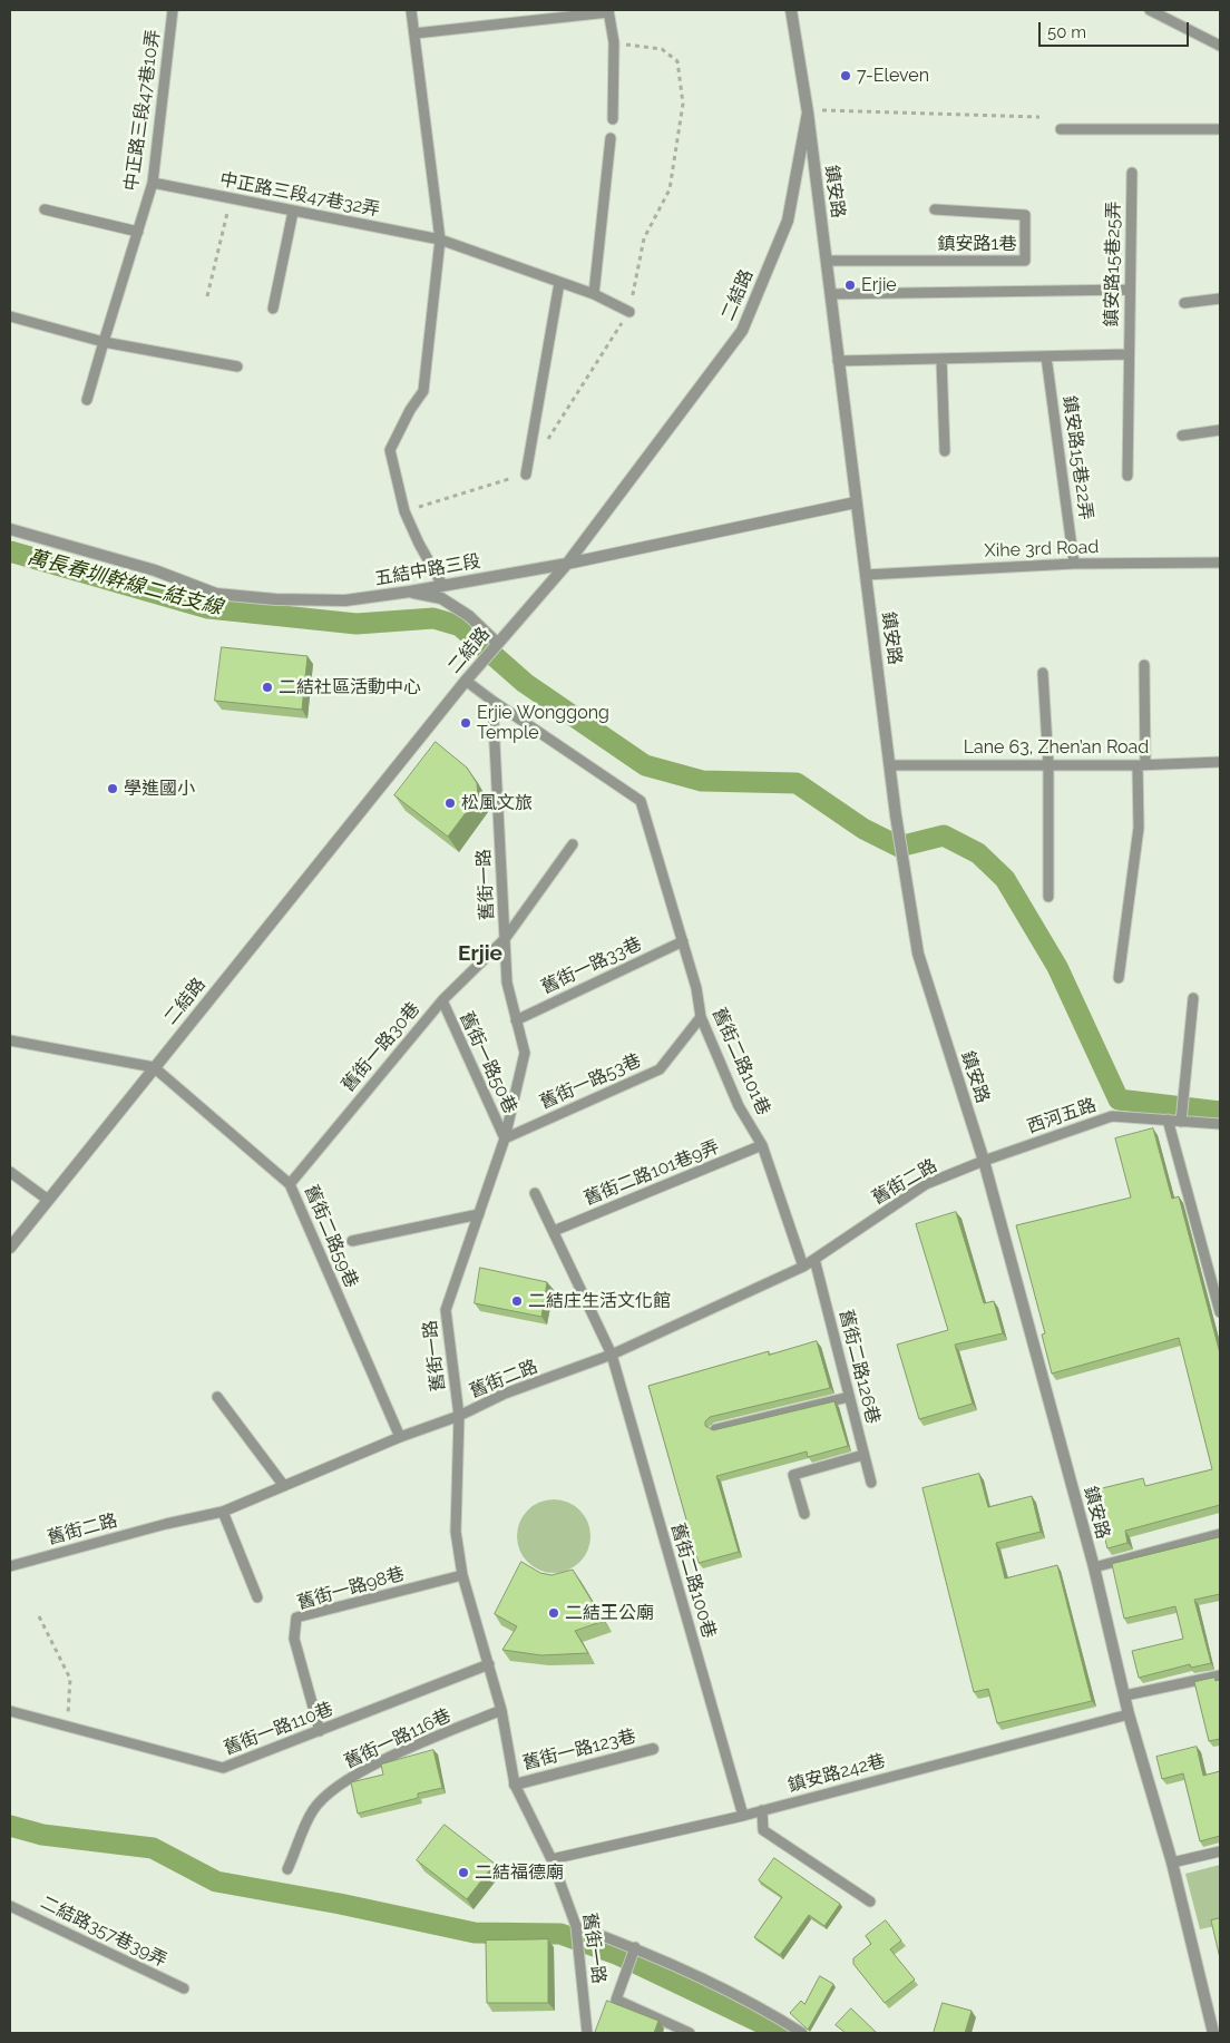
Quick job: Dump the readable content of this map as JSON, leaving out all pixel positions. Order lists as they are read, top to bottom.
{
  "streets": {
    "street": [
      "鎮安路",
      "二結路",
      "五結中路三段",
      "舊街一路123巷"
    ],
    "lane": [
      "中正路三段47巷10弄",
      "中正路三段47巷32弄",
      "鎮安路1巷",
      "鎮安路15巷25弄",
      "鎮安路15巷22弄",
      "Xihe 3rd Road",
      "Lane 63, Zhen’an Road",
      "舊街一路",
      "舊街一路33巷",
      "舊街一路30巷",
      "舊街二路101巷",
      "舊街一路50巷",
      "舊街一路53巷",
      "西河五路",
      "舊街二路101巷9弄",
      "舊街二路",
      "舊街二路59巷",
      "舊街二路126巷",
      "舊街二路100巷",
      "舊街一路98巷",
      "舊街一路110巷",
      "舊街一路116巷",
      "鎮安路242巷",
      "二結路357巷39弄"
    ]
  },
  "crossings": [
    ["中正路三段47巷10弄", "中正路三段47巷32弄"],
    ["鎮安路", "鎮安路1巷"],
    ["鎮安路", "二結路"],
    ["鎮安路", "Xihe 3rd Road"],
    ["鎮安路", "五結中路三段"],
    ["鎮安路", "Lane 63, Zhen’an Road"],
    ["鎮安路", "西河五路"],
    ["鎮安路", "舊街二路"],
    ["鎮安路", "鎮安路242巷"],
    ["二結路", "五結中路三段"],
    ["二結路", "舊街二路59巷"],
    ["鎮安路15巷22弄", "Xihe 3rd Road"],
    ["舊街一路", "舊街一路33巷"],
    ["舊街一路", "舊街一路30巷"],
    ["舊街一路", "舊街二路101巷"],
    ["舊街一路", "舊街一路50巷"],
    ["舊街一路", "舊街一路53巷"],
    ["舊街一路", "舊街二路"],
    ["舊街一路", "舊街一路98巷"],
    ["舊街一路", "舊街一路110巷"],
    ["舊街一路", "舊街一路116巷"],
    ["舊街一路", "舊街一路123巷"],
    ["舊街一路", "鎮安路242巷"],
    ["舊街一路33巷", "舊街二路101巷"],
    ["舊街一路30巷", "舊街一路50巷"],
    ["舊街一路30巷", "舊街二路59巷"],
    ["舊街二路101巷", "舊街一路53巷"],
    ["舊街二路101巷", "舊街二路101巷9弄"],
    ["舊街二路101巷", "舊街二路"],
    ["舊街一路50巷", "舊街一路53巷"],
    ["西河五路", "舊街二路"],
    ["舊街二路101巷9弄", "舊街二路100巷"],
    ["舊街二路", "舊街二路59巷"],
    ["舊街二路", "舊街二路126巷"],
    ["舊街二路", "舊街二路100巷"],
    ["舊街二路100巷", "鎮安路242巷"],
    ["舊街一路98巷", "舊街一路110巷"]
  ],
  "districts": ["Erjie"],
  "water": ["萬長春圳幹線二結支線"],
  "places": [
    "7-Eleven",
    "Erjie",
    "二結社區活動中心",
    "Erjie Wonggong Temple",
    "學進國小",
    "松風文旅",
    "二結庄生活文化館",
    "二結王公廟",
    "二結福德廟"
  ],
  "scale_bar": "50 m"
}
